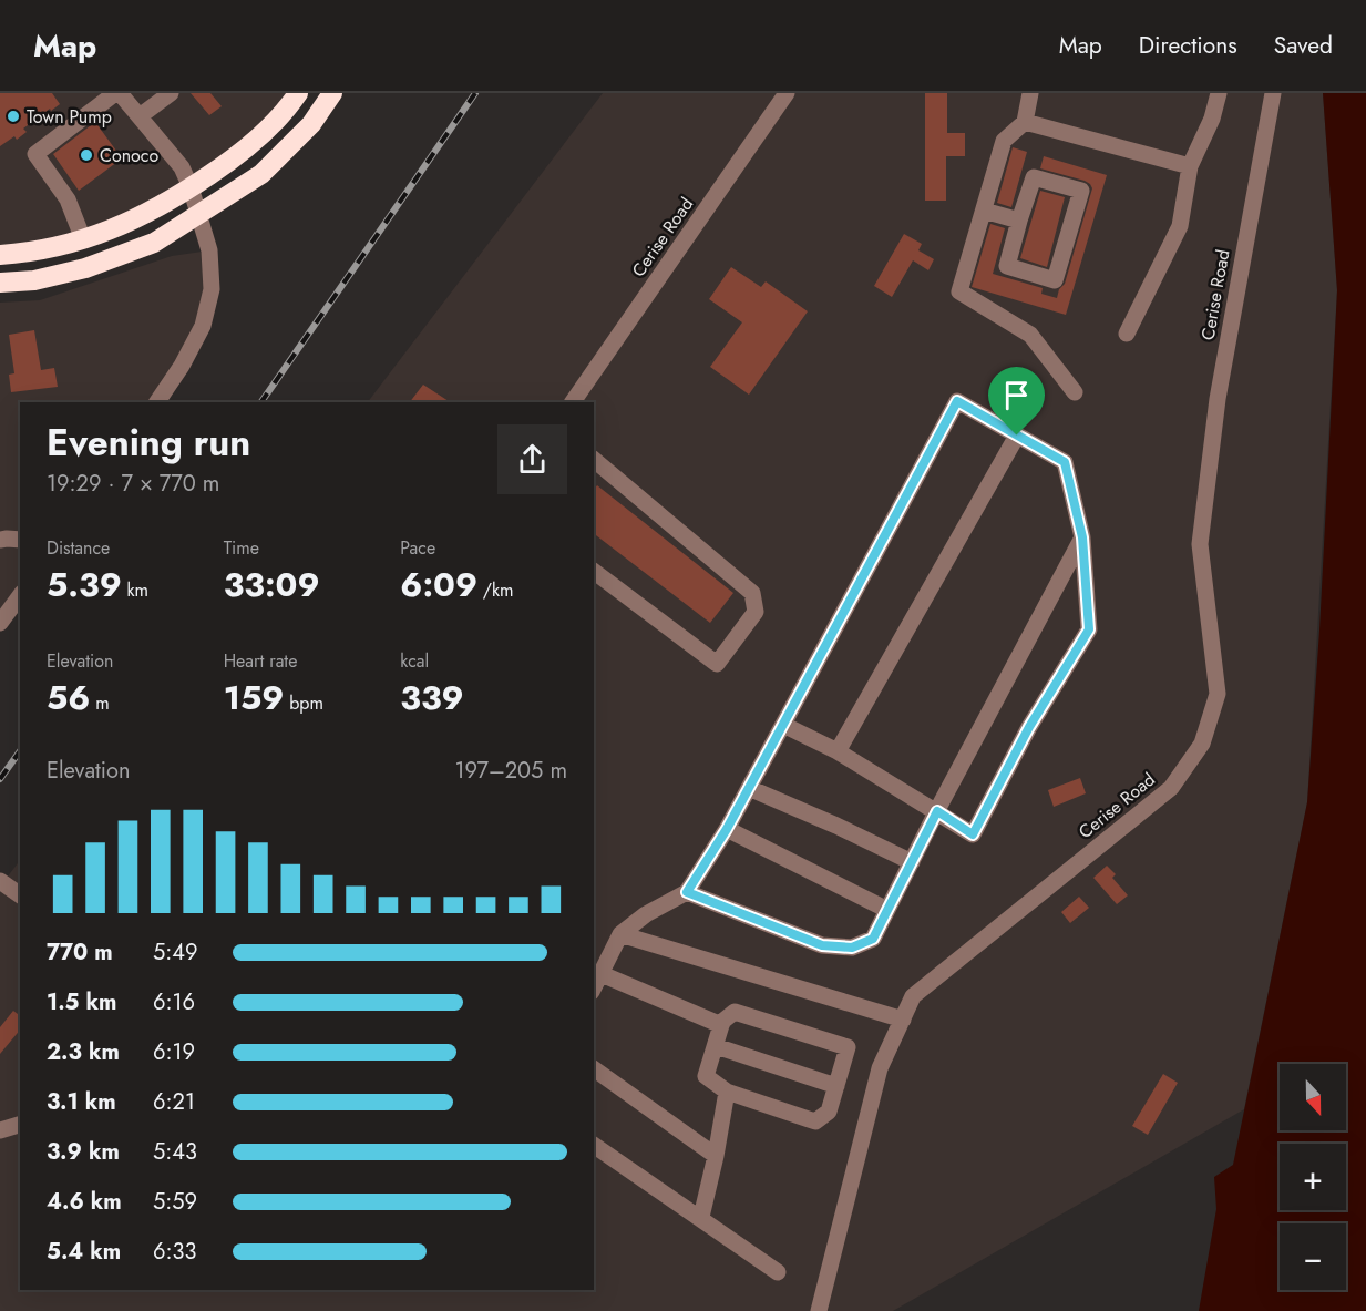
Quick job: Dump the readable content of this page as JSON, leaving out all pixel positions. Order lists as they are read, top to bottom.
{
  "streets": {
    "street": ["Cerise Road"]
  },
  "places": ["Town Pump", "Conoco"],
  "north": "bottom",
  "page": {
    "header": "Map",
    "nav": ["Map", "Directions", "Saved"],
    "heading": ["Evening run", "19:29 · 7 × 770 m"],
    "stats": [
      ["Distance", "5.39 km"],
      ["Time", "33:09"],
      ["Pace", "6:09 /km"],
      ["Elevation", "56 m"],
      ["Heart rate", "159 bpm"],
      ["kcal", "339"]
    ],
    "chart": ["Elevation", "197–205 m"],
    "list": [
      {
        "name": "770 m",
        "note": "5:49"
      },
      {
        "name": "1.5 km",
        "note": "6:16"
      },
      {
        "name": "2.3 km",
        "note": "6:19"
      },
      {
        "name": "3.1 km",
        "note": "6:21"
      },
      {
        "name": "3.9 km",
        "note": "5:43"
      },
      {
        "name": "4.6 km",
        "note": "5:59"
      },
      {
        "name": "5.4 km",
        "note": "6:33"
      }
    ],
    "map_buttons": ["+", "−"]
  }
}
